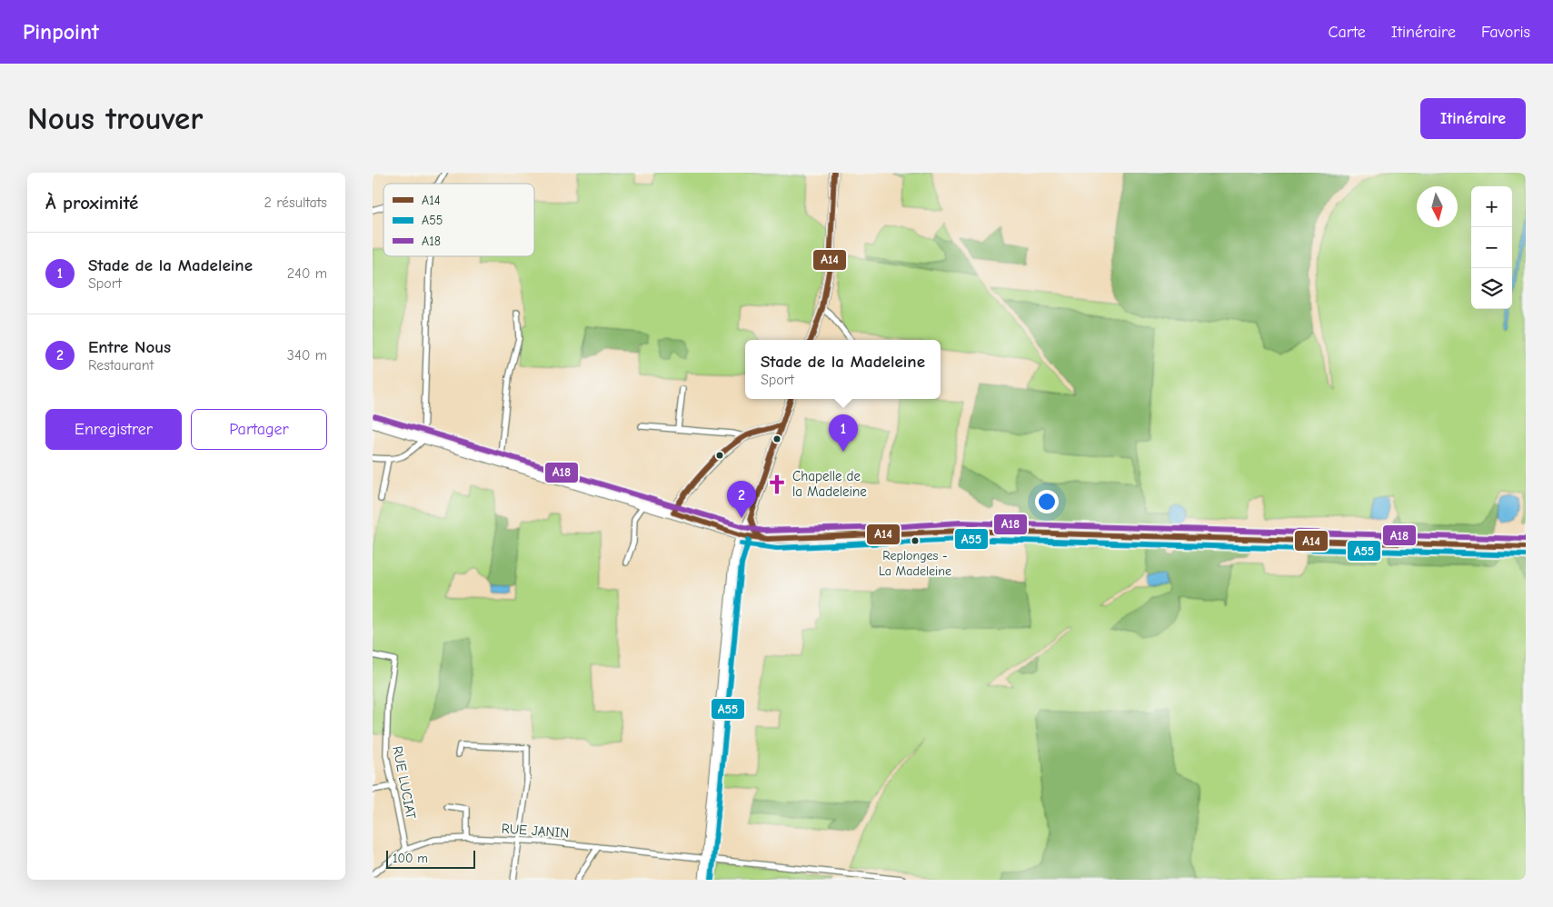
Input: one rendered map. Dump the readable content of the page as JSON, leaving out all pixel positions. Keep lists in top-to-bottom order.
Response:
{
  "streets": {
    "street": ["RUE LUCIAT", "RUE JANIN"]
  },
  "crossings": [
    ["RUE LUCIAT", "RUE JANIN"]
  ],
  "places": {
    "church": ["Chapelle de la Madeleine"],
    "other": ["Replonges - La Madeleine"]
  },
  "lines": ["transit line A14", "transit line A18", "transit line A55"],
  "legend": ["A14", "A55", "A18"],
  "scale_bar": "100 m",
  "north": "bottom",
  "page": {
    "header": "Pinpoint",
    "nav": ["Carte", "Itinéraire", "Favoris"],
    "buttons": [
      "Itinéraire",
      ["Enregistrer", "Partager"]
    ],
    "title": "Nous trouver",
    "heading": ["À proximité", "2 résultats"],
    "map_buttons": ["+", "−"],
    "list": [
      {
        "mark": "1",
        "name": "Stade de la Madeleine",
        "note": "Sport",
        "value": "240 m"
      },
      {
        "mark": "2",
        "name": "Entre Nous",
        "note": "Restaurant",
        "value": "340 m"
      }
    ],
    "popup": ["Stade de la Madeleine", "Sport"],
    "pins": ["1", "2"],
    "scale": "100 m"
  }
}
